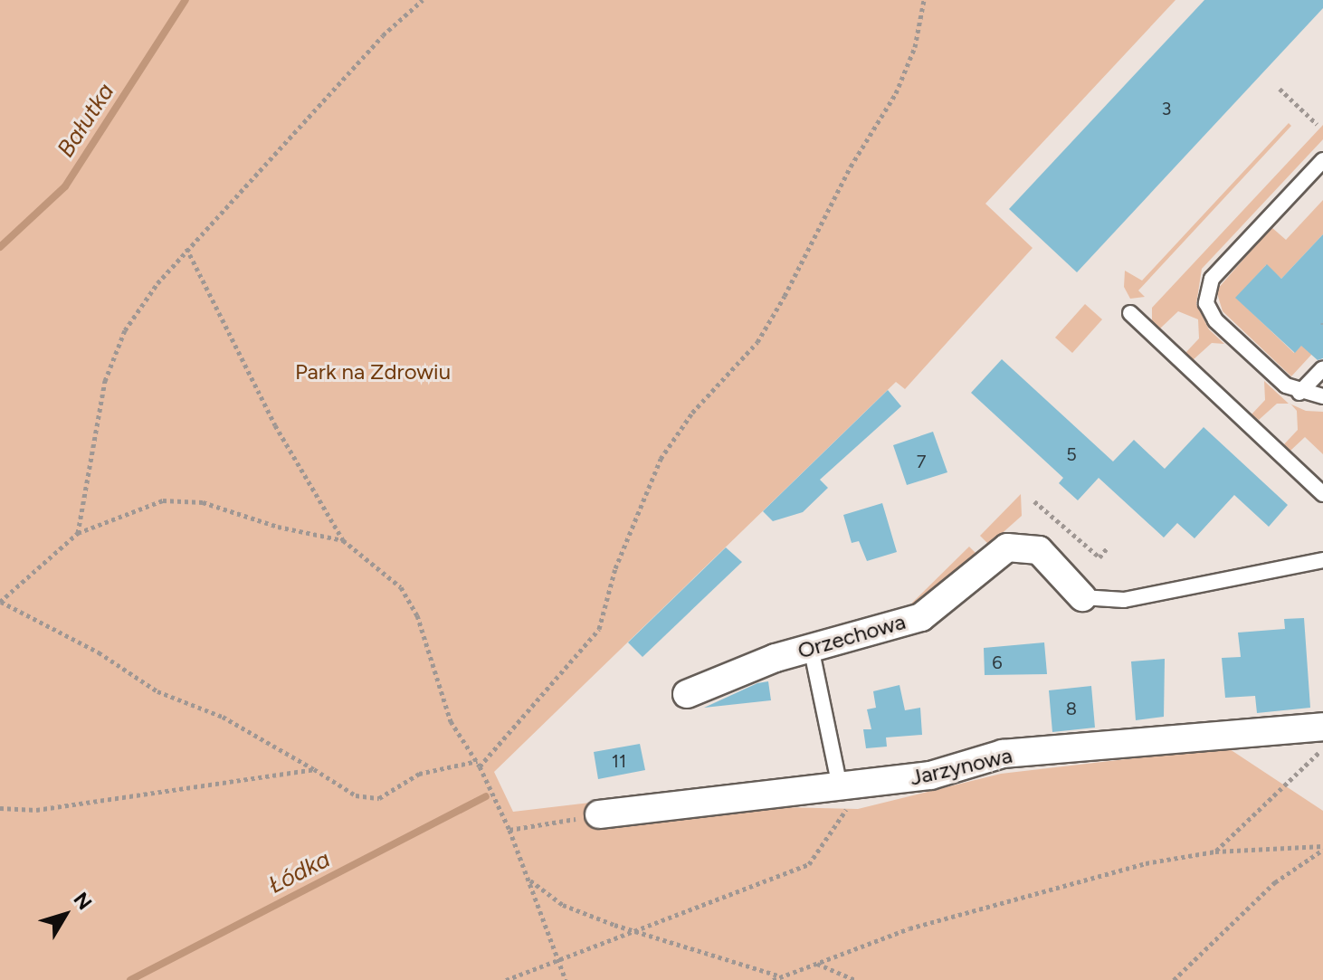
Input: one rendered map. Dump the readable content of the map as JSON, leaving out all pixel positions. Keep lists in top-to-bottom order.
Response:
{
  "streets": {
    "street": ["Orzechowa", "Jarzynowa"]
  },
  "water": ["Bałutka", "Łódka"],
  "parks": ["Park na Zdrowiu"],
  "house_numbers": [
    "3",
    "5",
    "7",
    "6",
    "8",
    "11"
  ],
  "north": "top right"
}
